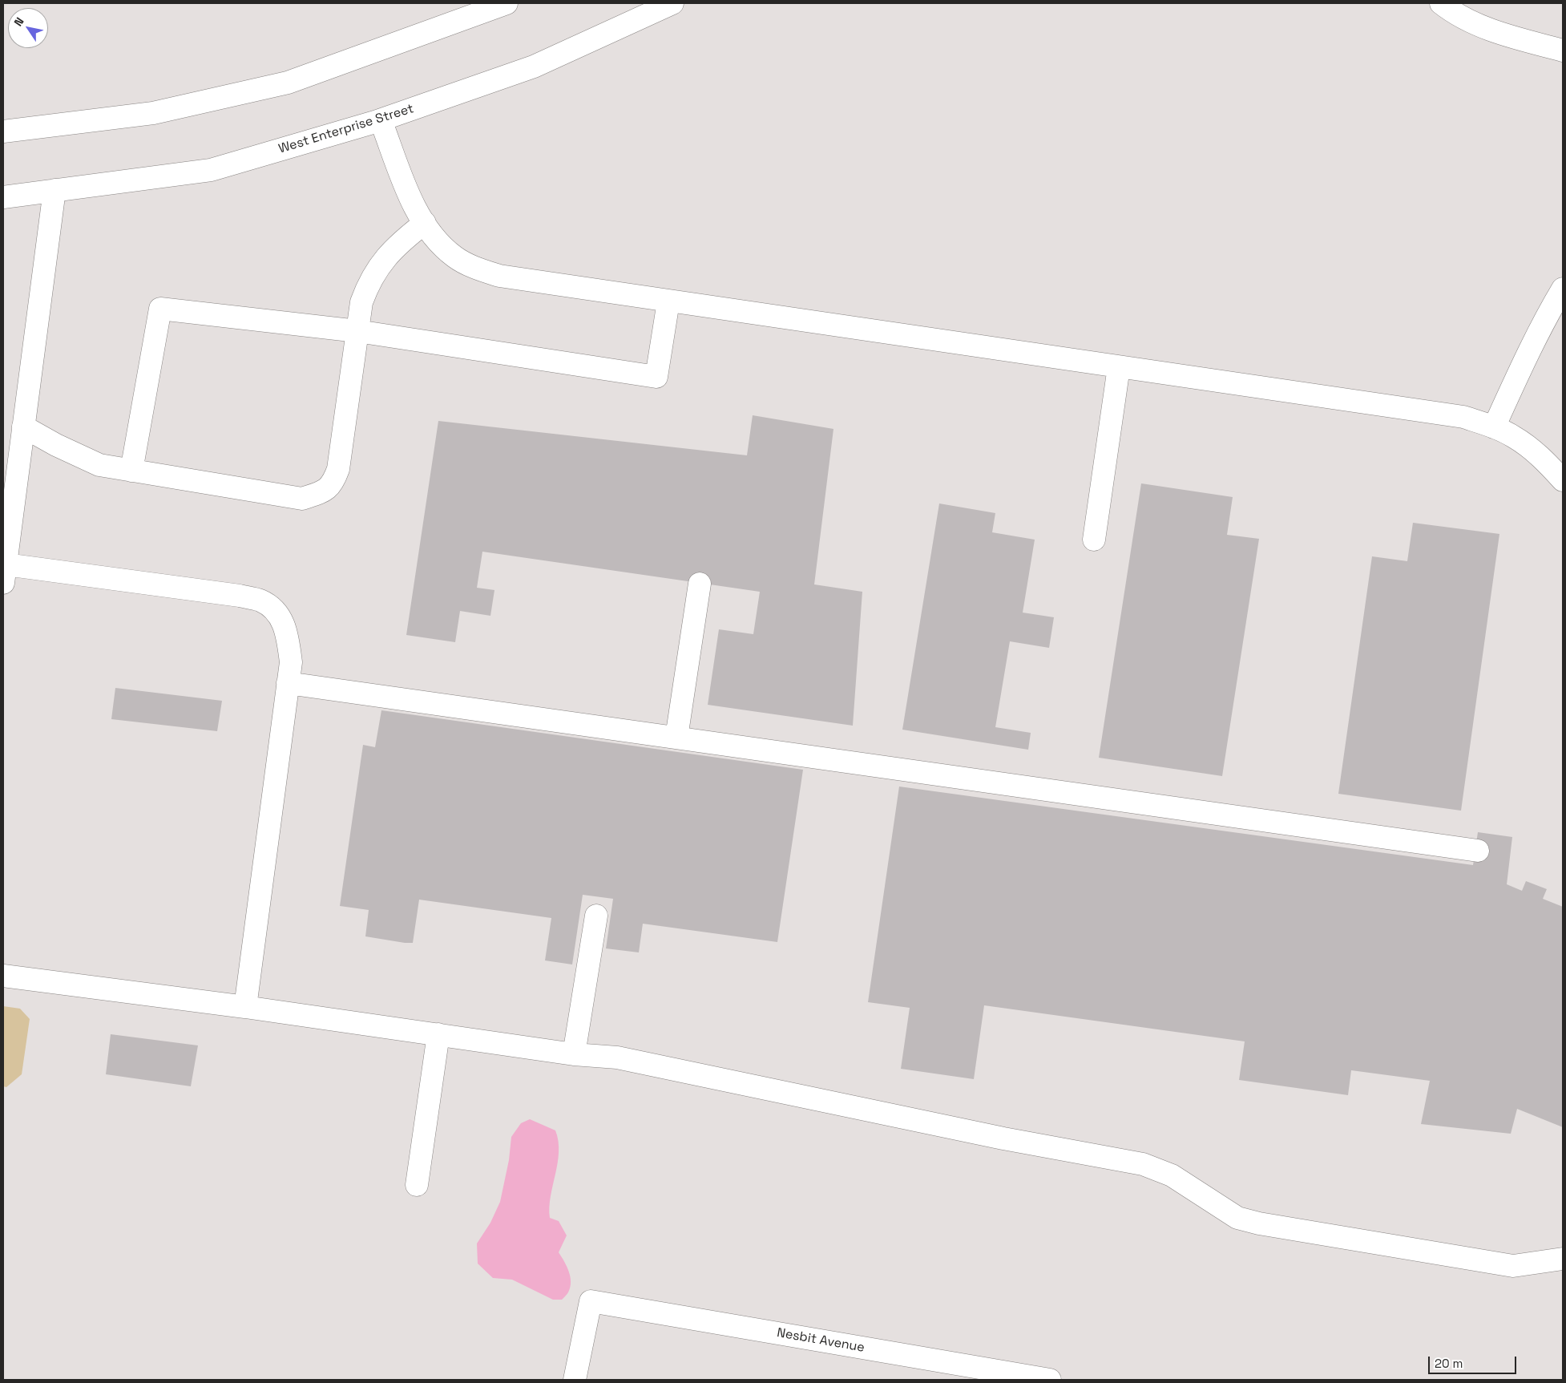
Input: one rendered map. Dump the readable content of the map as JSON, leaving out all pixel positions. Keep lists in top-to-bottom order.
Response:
{
  "streets": {
    "street": ["West Enterprise Street", "Nesbit Avenue"]
  },
  "scale_bar": "20 m",
  "north": "top left"
}
